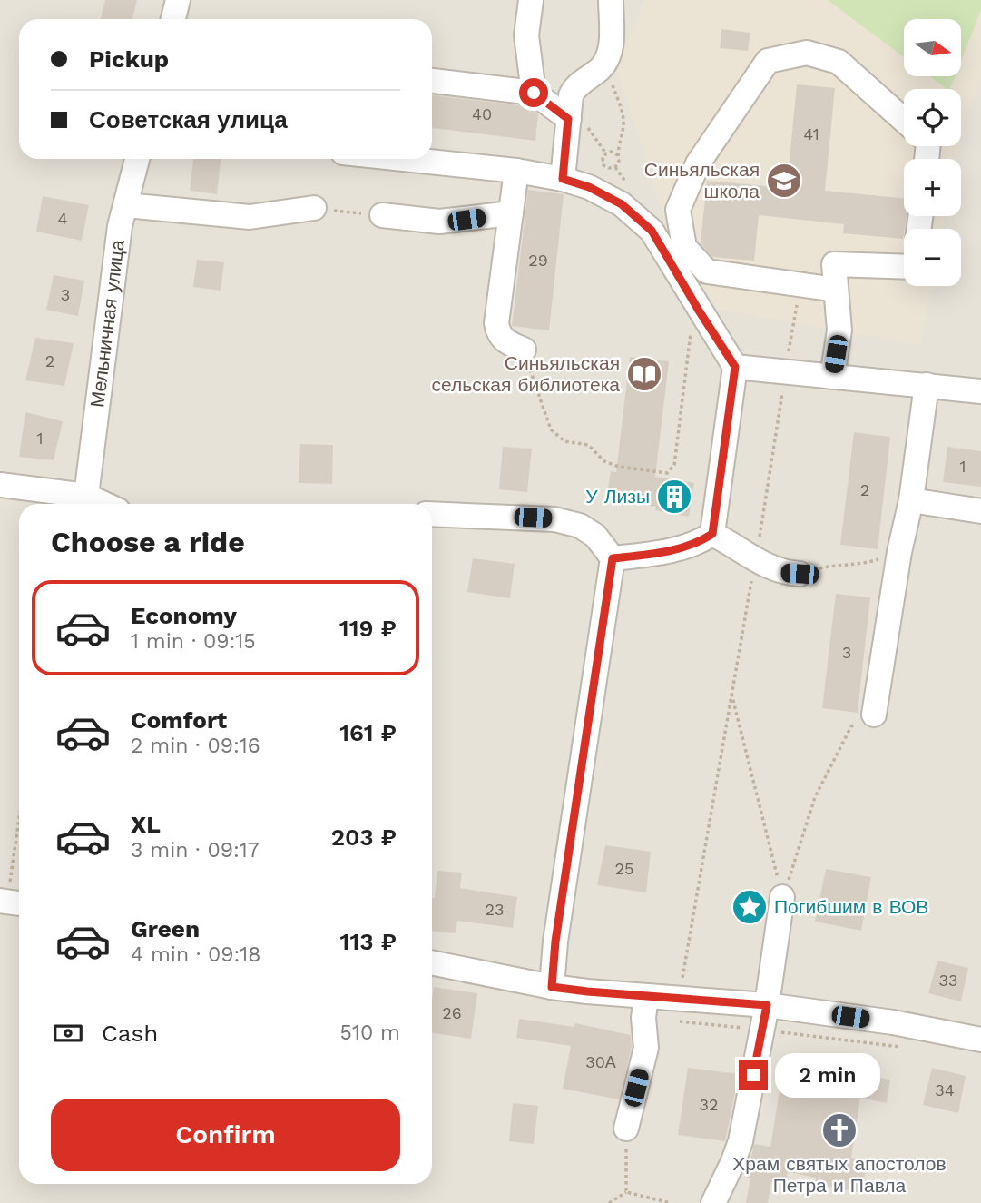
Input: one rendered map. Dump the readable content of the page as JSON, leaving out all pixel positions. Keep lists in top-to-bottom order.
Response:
{
  "streets": {
    "street": ["Мельничная улица"]
  },
  "places": {
    "school or university": ["Синьяльская школа"],
    "library": ["Синьяльская сельская библиотека"],
    "building": ["У Лизы"],
    "place": ["Погибшим в ВОВ"],
    "church": ["Храм святых апостолов Петра и Павла"]
  },
  "house_numbers": [
    "40",
    "41",
    "4",
    "29",
    "3",
    "2",
    "1",
    "1",
    "2",
    "3",
    "25",
    "23",
    "33",
    "26",
    "30А",
    "34",
    "32"
  ],
  "north": "right",
  "page": {
    "map_buttons": ["+", "−"],
    "banner": ["Pickup", "Советская улица"],
    "heading": "Choose a ride",
    "list": [
      {
        "name": "Economy",
        "note": "1 min · 09:15",
        "value": "119 ₽"
      },
      {
        "name": "Comfort",
        "note": "2 min · 09:16",
        "value": "161 ₽"
      },
      {
        "name": "XL",
        "note": "3 min · 09:17",
        "value": "203 ₽"
      },
      {
        "name": "Green",
        "note": "4 min · 09:18",
        "value": "113 ₽"
      }
    ],
    "pay": ["Cash", "510 m"],
    "bubble": "2 min",
    "buttons": "Confirm"
  }
}
